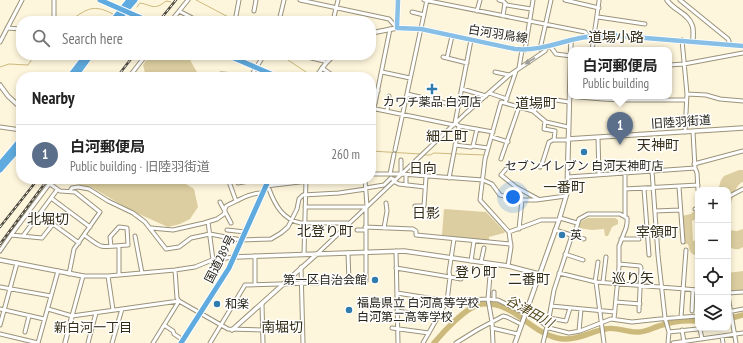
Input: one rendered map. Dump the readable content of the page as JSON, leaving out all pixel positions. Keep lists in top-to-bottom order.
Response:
{
  "streets": {
    "highway": ["国道289号"],
    "main road": ["白河羽鳥線"],
    "street": ["旧陸羽街道"]
  },
  "districts": [
    "道場小路",
    "道場町",
    "細工町",
    "天神町",
    "日向",
    "一番町",
    "日影",
    "北堀切",
    "北登り町",
    "宰領町",
    "登り町",
    "巡り矢",
    "二番町",
    "新白河一丁目",
    "南堀切"
  ],
  "water": ["谷津田川"],
  "places": {
    "health": ["カワチ薬品 白河店"],
    "other": [
      "セブンイレブン 白河天神町店",
      "英",
      "第一区自治会館",
      "和楽",
      "福島県立 白河高等学校 白河第二高等学校"
    ]
  },
  "page": {
    "search": "Search here",
    "popup": ["白河郵便局", "Public building"],
    "heading": "Nearby",
    "pins": "1",
    "list": [
      {
        "mark": "1",
        "name": "白河郵便局",
        "note": "Public building · 旧陸羽街道",
        "value": "260 m"
      }
    ],
    "map_buttons": ["+", "−"]
  }
}
